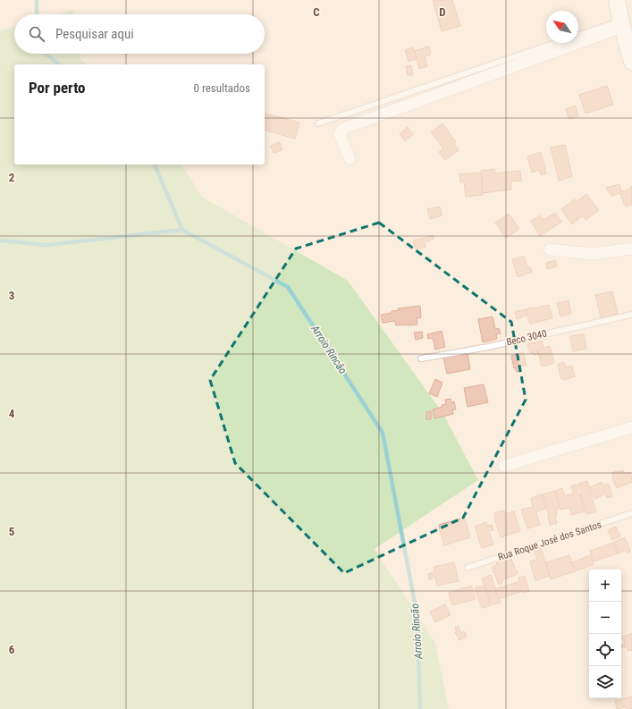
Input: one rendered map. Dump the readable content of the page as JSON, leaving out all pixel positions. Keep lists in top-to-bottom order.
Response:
{
  "streets": {
    "lane": ["Beco 3040", "Rua Roque José dos Santos"]
  },
  "water": ["Arroio Rincão"],
  "north": "top left",
  "page": {
    "search": "Pesquisar aqui",
    "heading": ["Por perto", "0 resultados"],
    "map_buttons": ["+", "−"]
  },
  "grid": {
    "columns": ["C", "D"],
    "rows": [
      "2",
      "3",
      "4",
      "5",
      "6"
    ]
  }
}
